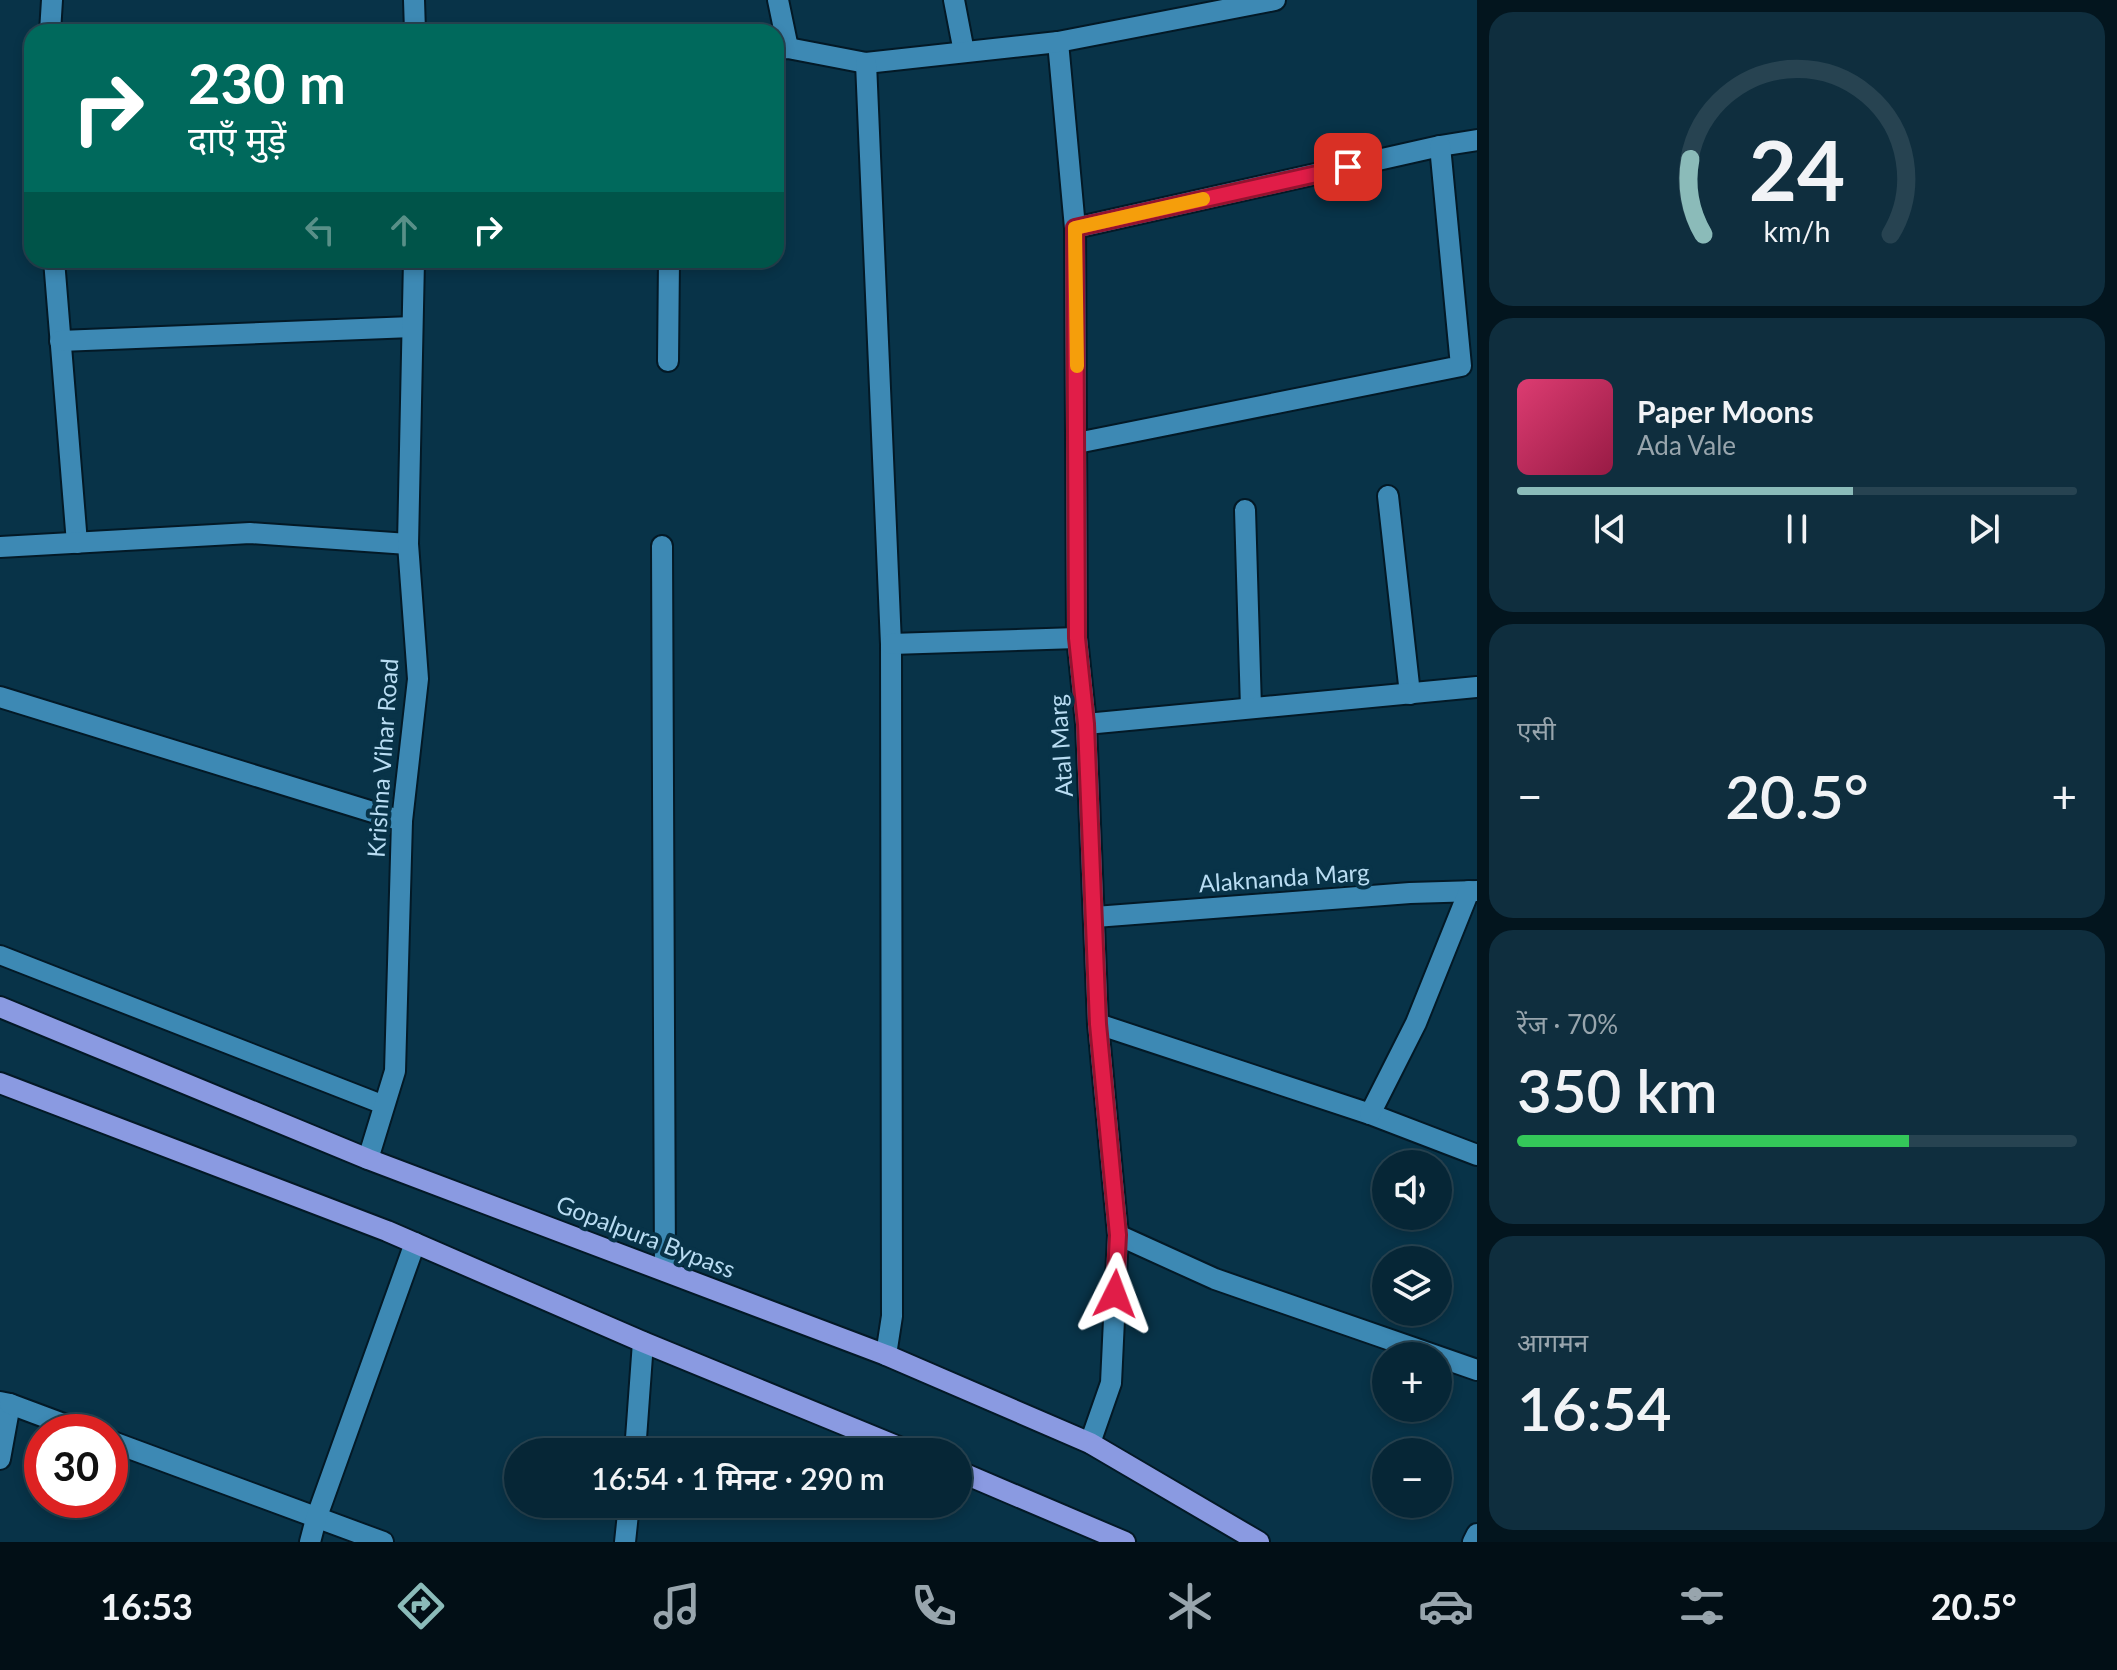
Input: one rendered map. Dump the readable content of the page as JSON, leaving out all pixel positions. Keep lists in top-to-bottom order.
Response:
{
  "streets": {
    "main road": ["Gopalpura Bypass"],
    "street": ["Atal Marg", "Krishna Vihar Road", "Alaknanda Marg"]
  },
  "crossings": [
    ["Atal Marg", "Alaknanda Marg"],
    ["Atal Marg", "Gopalpura Bypass"],
    ["Krishna Vihar Road", "Gopalpura Bypass"]
  ],
  "page": {
    "turn": ["230 m", "दाएँ मुड़ें"],
    "song": ["Paper Moons", "Ada Vale"],
    "tile": [
      "एसी",
      ["रेंज · 70%", "350 km"],
      ["आगमन", "16:54"]
    ],
    "heat": ["−", "20.5°", "+"],
    "map_buttons": ["+", "−"],
    "limit": "30",
    "trip": "16:54 · 1 मिनट · 290 m",
    "tabs": ["16:53", "20.5°"],
    "gauge": ["24", "km/h"]
  }
}
